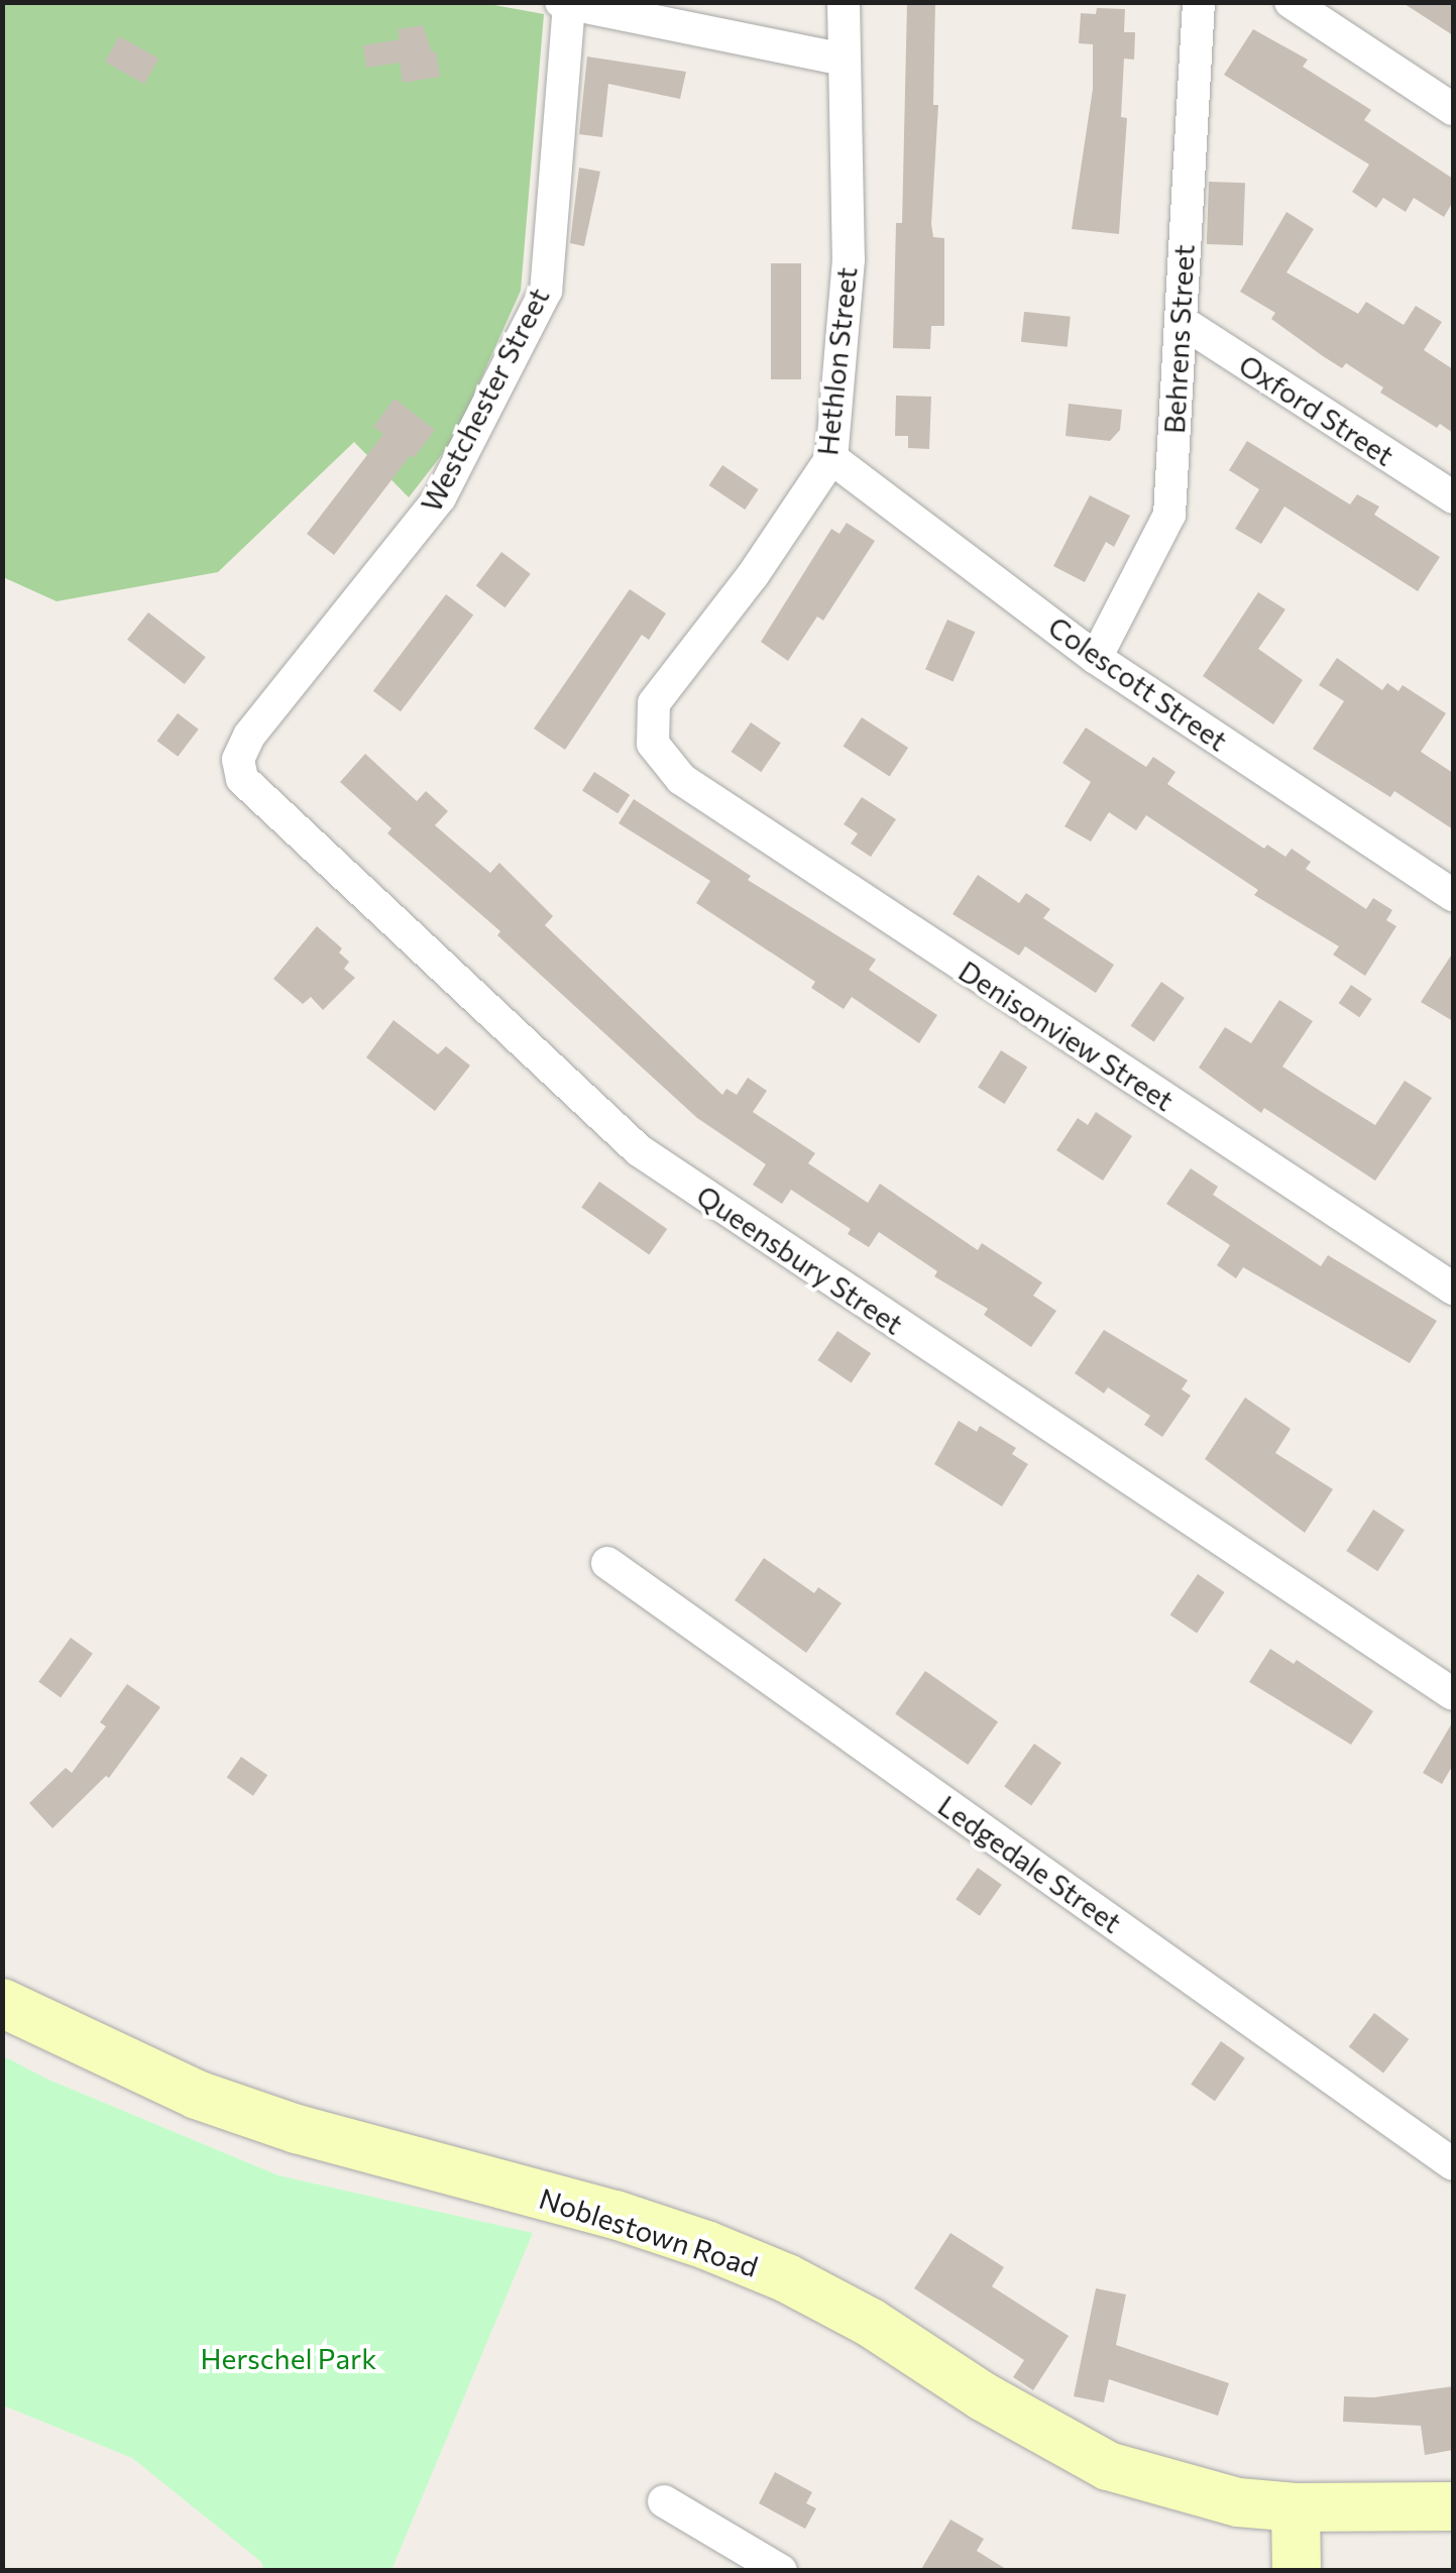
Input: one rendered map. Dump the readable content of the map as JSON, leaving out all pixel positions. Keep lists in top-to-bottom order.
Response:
{
  "streets": {
    "main road": ["Noblestown Road"],
    "street": [
      "Behrens Street",
      "Hethlon Street",
      "Westchester Street",
      "Oxford Street",
      "Colescott Street",
      "Denisonview Street",
      "Queensbury Street",
      "Ledgedale Street"
    ]
  },
  "crossings": [
    ["Behrens Street", "Oxford Street"],
    ["Behrens Street", "Colescott Street"],
    ["Hethlon Street", "Colescott Street"],
    ["Hethlon Street", "Denisonview Street"],
    ["Westchester Street", "Queensbury Street"]
  ],
  "parks": ["Herschel Park"]
}
